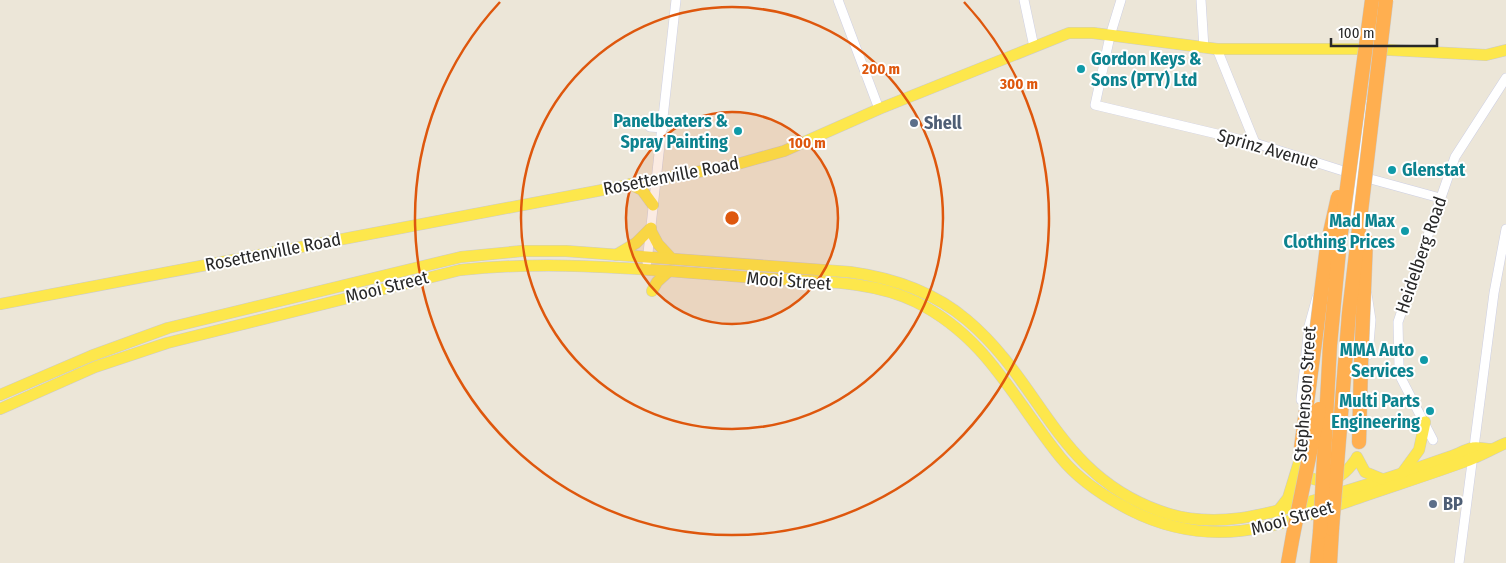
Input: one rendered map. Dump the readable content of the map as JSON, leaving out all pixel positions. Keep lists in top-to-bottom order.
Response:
{
  "streets": {
    "main road": ["Rosettenville Road", "Mooi Street", "Stephenson Street"],
    "street": ["Sprinz Avenue", "Heidelberg Road"]
  },
  "crossings": [
    ["Sprinz Avenue", "Rosettenville Road"],
    ["Sprinz Avenue", "Heidelberg Road"],
    ["Mooi Street", "Stephenson Street"]
  ],
  "places": [
    "Gordon Keys & Sons (PTY) Ltd",
    "Shell",
    "Panelbeaters & Spray Painting",
    "Glenstat",
    "Mad Max Clothing Prices",
    "MMA Auto Services",
    "Multi Parts Engineering",
    "BP"
  ],
  "scale_bar": "100 m",
  "rings": ["200 m", "300 m", "100 m"]
}
